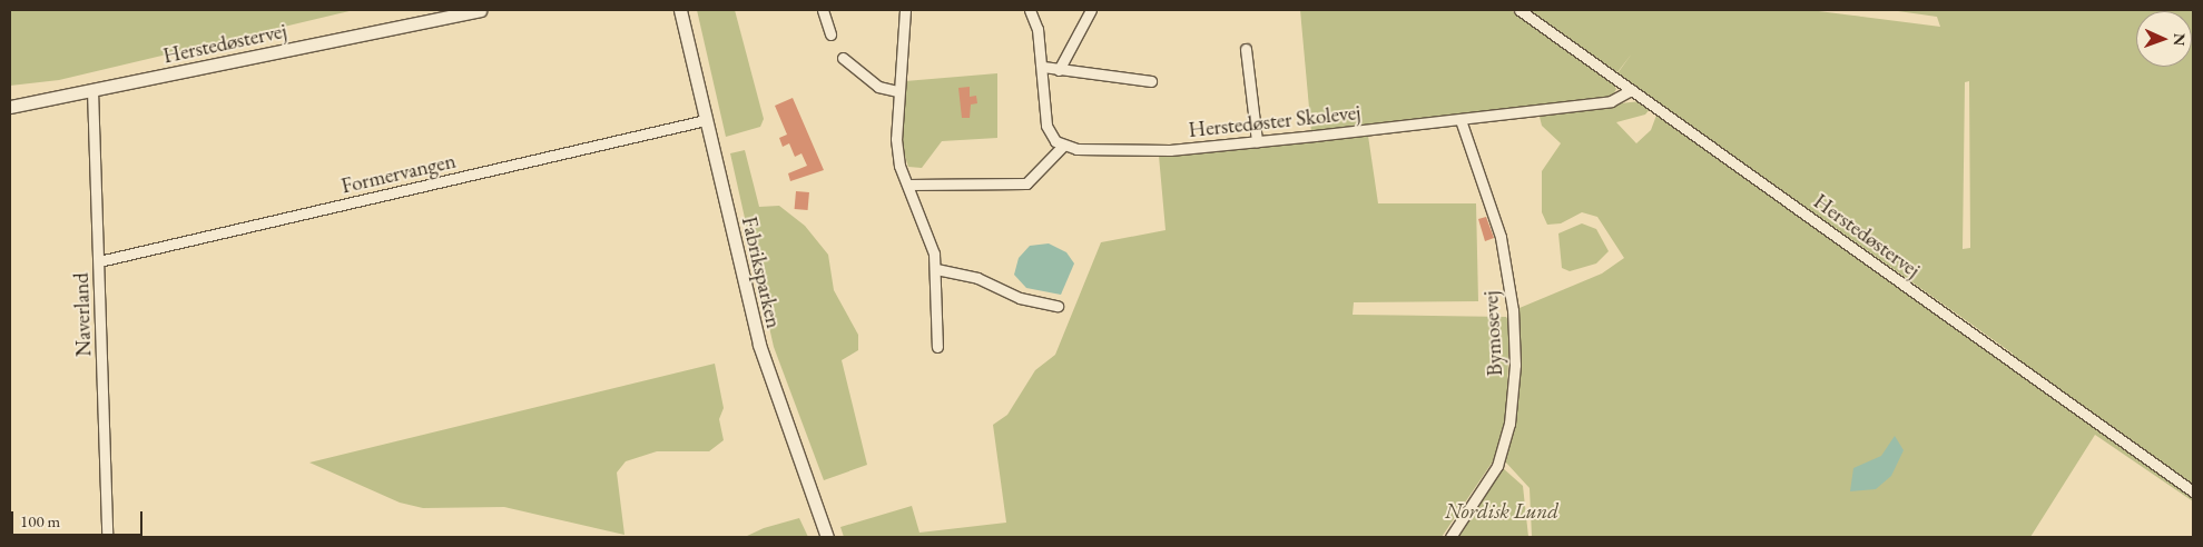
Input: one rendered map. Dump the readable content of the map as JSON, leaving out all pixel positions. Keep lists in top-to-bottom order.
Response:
{
  "streets": {
    "street": [
      "Herstedøstervej",
      "Herstedøster Skolevej",
      "Formervangen",
      "Fabriksparken",
      "Naverland",
      "Bymosevej"
    ]
  },
  "crossings": [
    ["Herstedøstervej", "Herstedøster Skolevej"],
    ["Herstedøstervej", "Naverland"],
    ["Herstedøster Skolevej", "Bymosevej"],
    ["Formervangen", "Fabriksparken"],
    ["Formervangen", "Naverland"]
  ],
  "parks": ["Nordisk Lund"],
  "scale_bar": "100 m",
  "north": "right"
}
